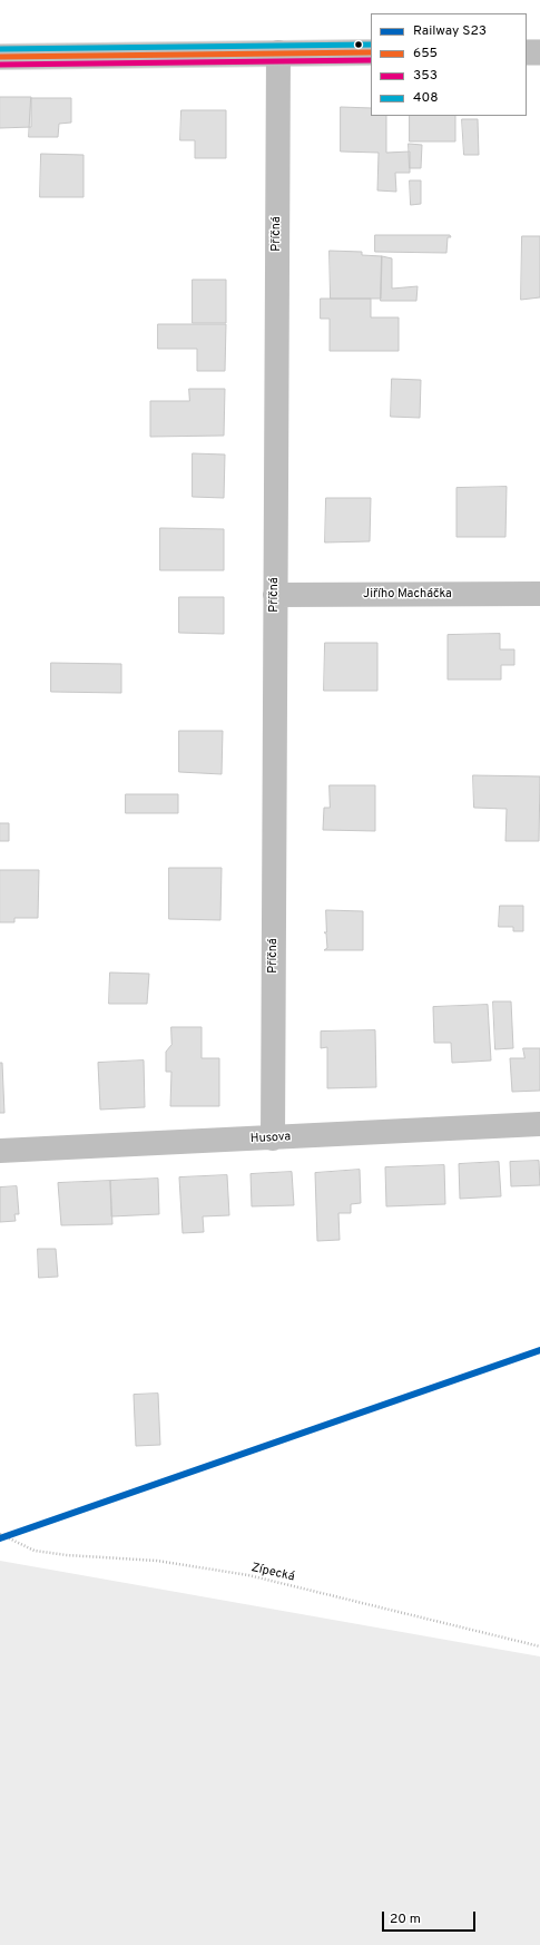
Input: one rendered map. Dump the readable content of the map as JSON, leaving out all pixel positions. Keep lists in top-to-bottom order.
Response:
{
  "streets": {
    "street": ["Příčná", "Jiřího Macháčka", "Husova"],
    "path": ["Zípecká"]
  },
  "crossings": [
    ["Příčná", "Jiřího Macháčka"],
    ["Příčná", "Husova"]
  ],
  "lines": [
    "transit line 408",
    "transit line 655",
    "transit line 353",
    "rail line S23"
  ],
  "legend": [
    "Railway S23",
    "655",
    "353",
    "408"
  ],
  "scale_bar": "20 m"
}
